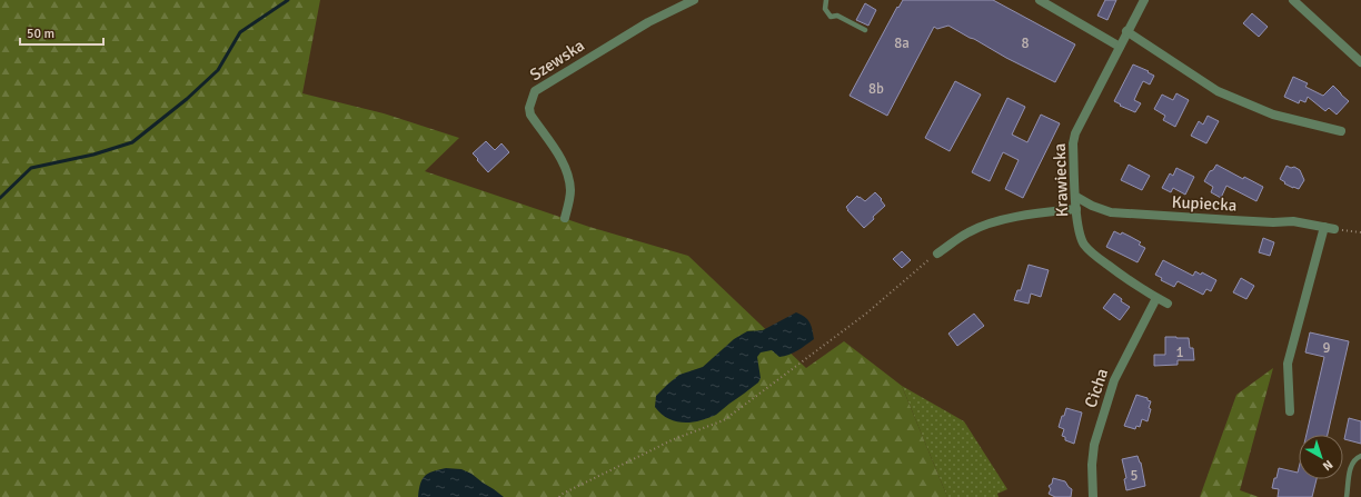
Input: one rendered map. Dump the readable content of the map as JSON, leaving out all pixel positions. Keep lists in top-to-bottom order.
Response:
{
  "streets": {
    "street": [
      "Szewska",
      "Krawiecka",
      "Kupiecka",
      "Cicha"
    ]
  },
  "crossings": [
    ["Krawiecka", "Kupiecka"],
    ["Krawiecka", "Cicha"]
  ],
  "house_numbers": [
    "8a",
    "8",
    "8b",
    "9",
    "1",
    "5"
  ],
  "scale_bar": "50 m",
  "north": "bottom right"
}
